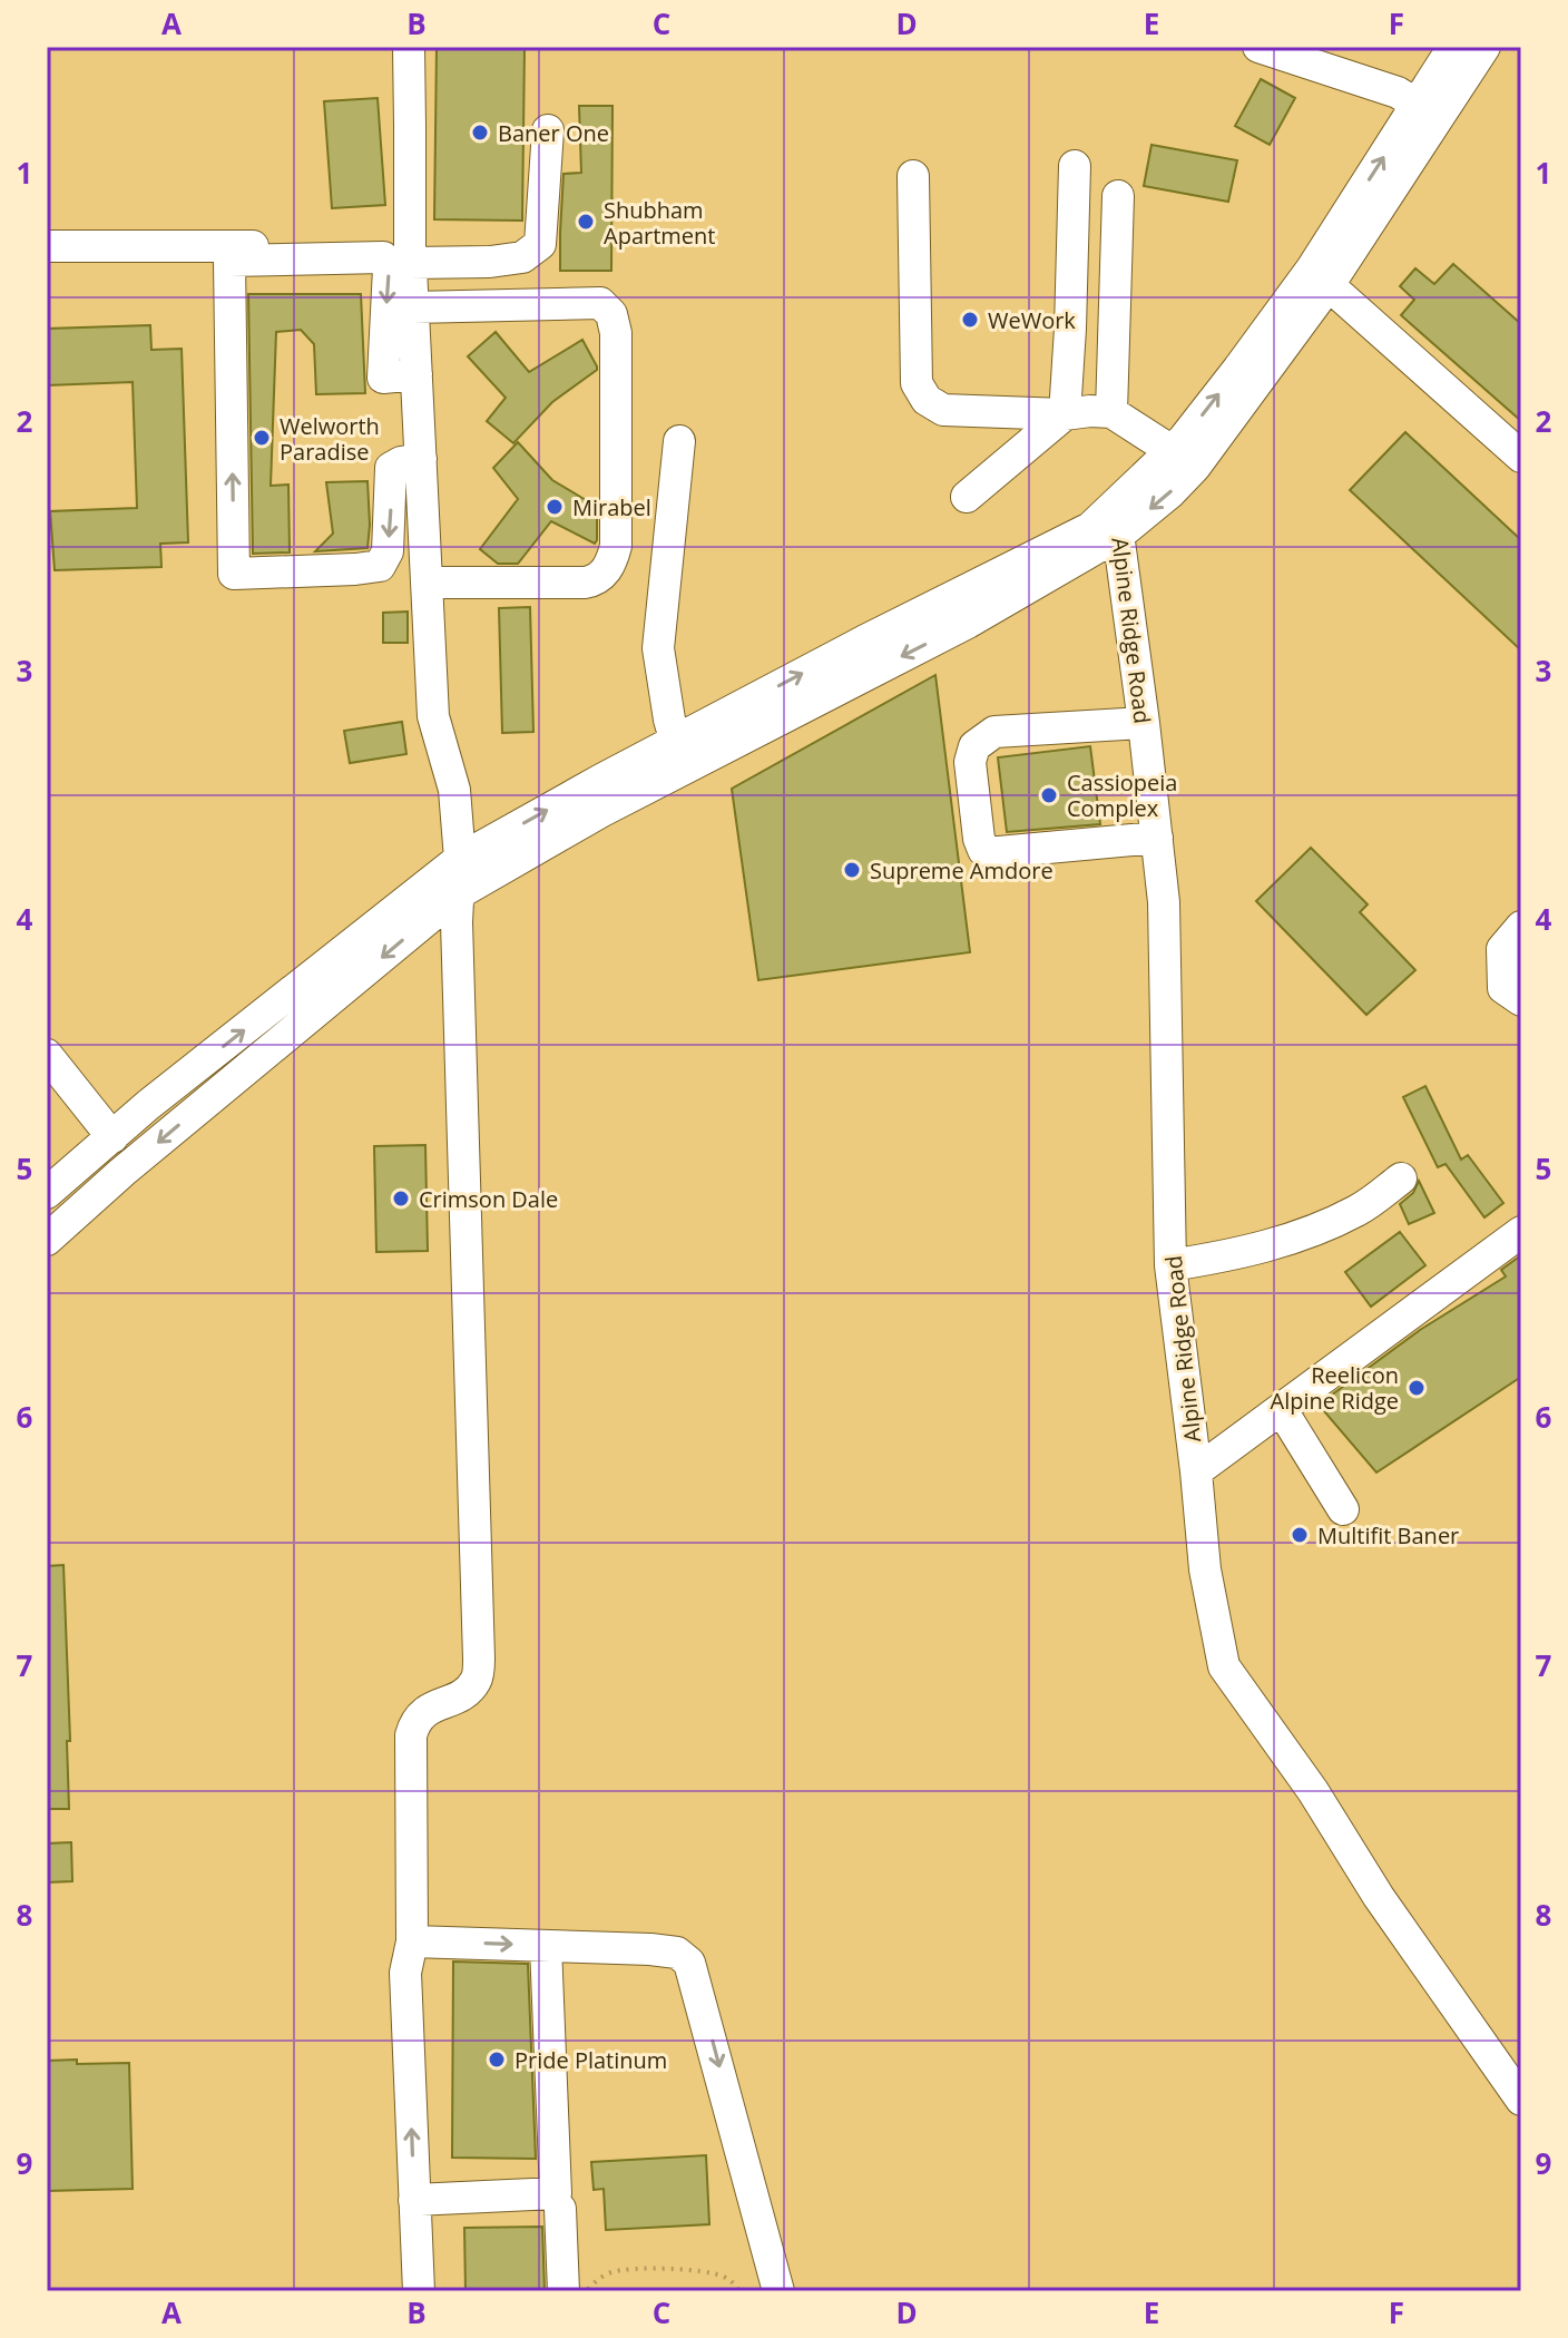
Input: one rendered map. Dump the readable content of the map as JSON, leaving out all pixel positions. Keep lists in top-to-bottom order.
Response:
{
  "streets": {
    "street": ["Alpine Ridge Road"]
  },
  "places": [
    "Baner One",
    "Shubham Apartment",
    "WeWork",
    "Welworth Paradise",
    "Mirabel",
    "Cassiopeia Complex",
    "Supreme Amdore",
    "Crimson Dale",
    "Reelicon Alpine Ridge",
    "Multifit Baner",
    "Pride Platinum"
  ],
  "grid": {
    "columns": [
      "A",
      "B",
      "C",
      "D",
      "E",
      "F"
    ],
    "rows": [
      "1",
      "2",
      "3",
      "4",
      "5",
      "6",
      "7",
      "8",
      "9"
    ]
  }
}
